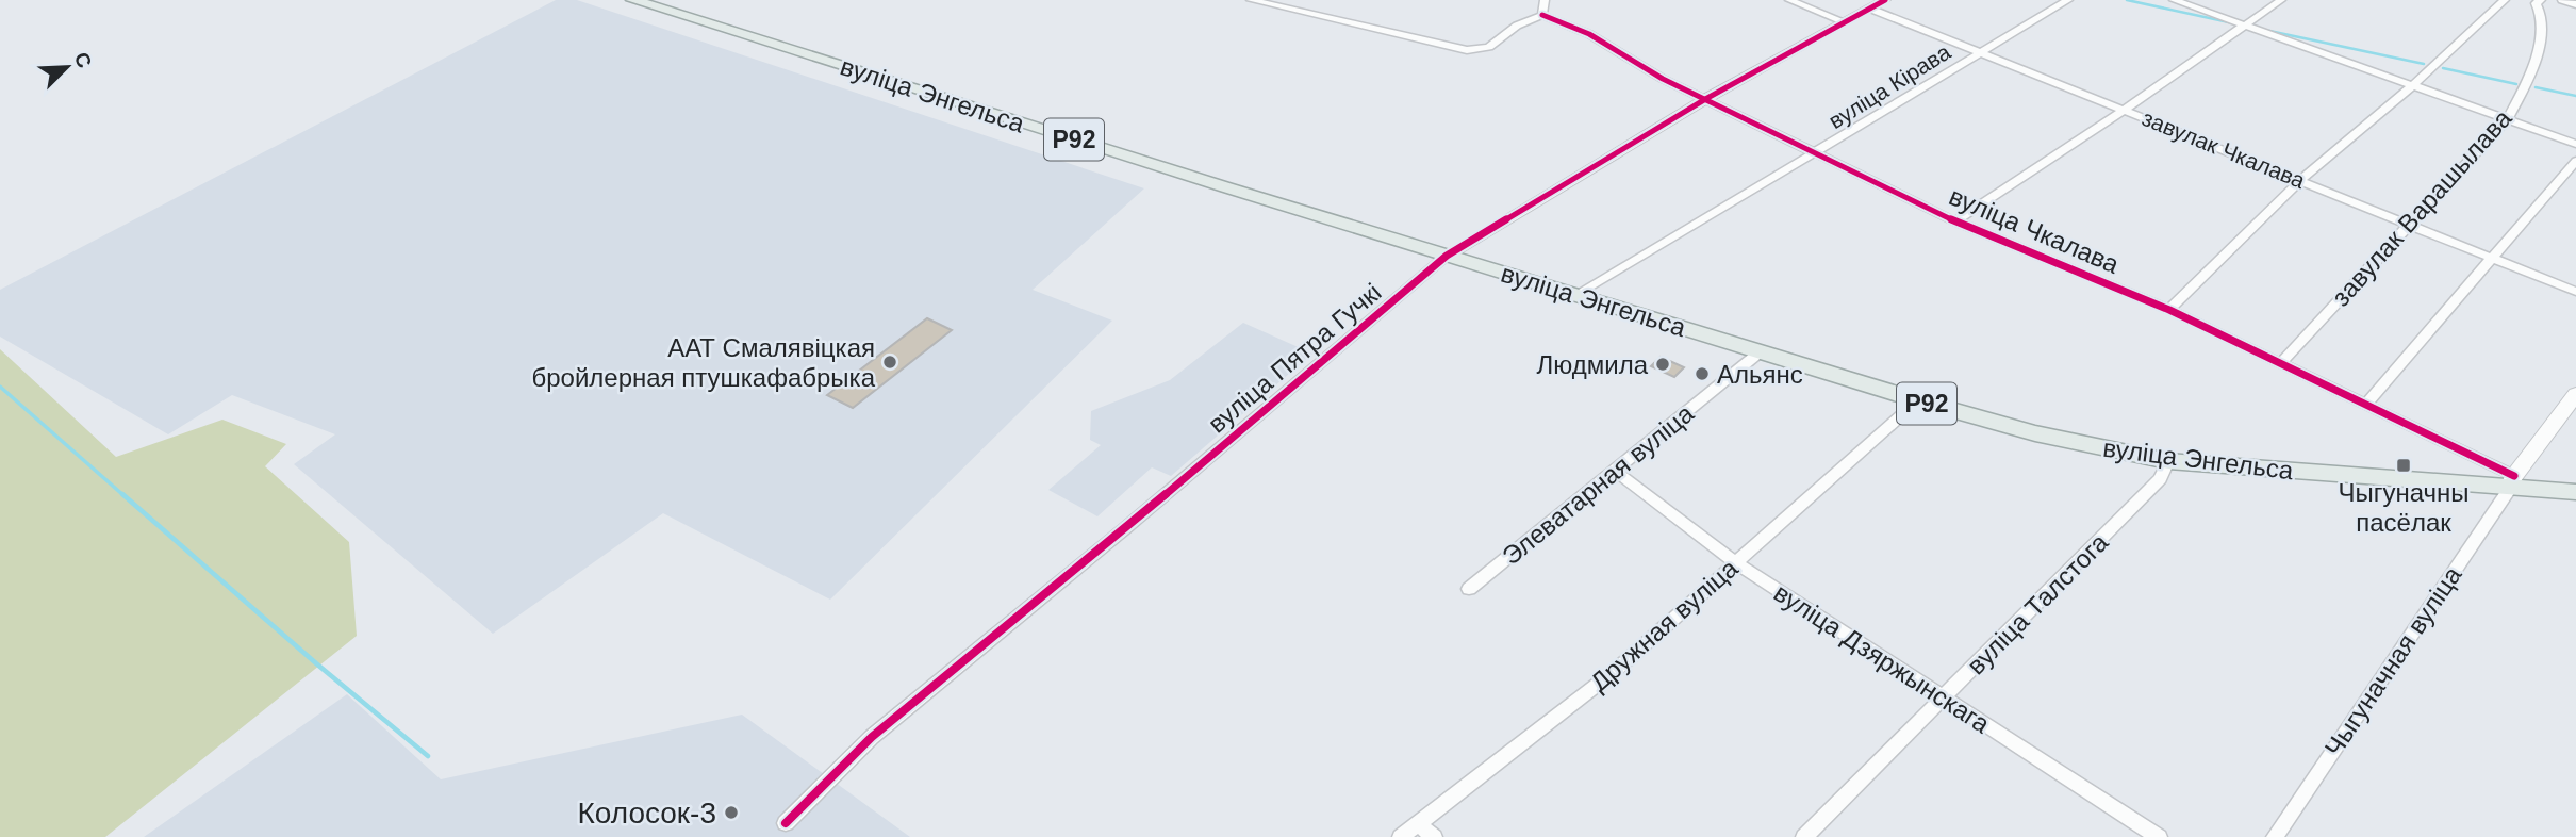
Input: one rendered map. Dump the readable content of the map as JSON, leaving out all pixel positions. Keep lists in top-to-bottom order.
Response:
{
  "streets": {
    "main road": ["вуліца Энгельса", "Р92"],
    "street": [
      "вуліца Кірава",
      "завулак Чкалава",
      "завулак Варашылава",
      "вуліца Чкалава",
      "вуліца Пятра Гучкі",
      "Элеватарная вуліца",
      "вуліца Талстога",
      "Дружная вуліца",
      "вуліца Дзяржынскага",
      "Чыгуначная вуліца"
    ]
  },
  "crossings": [
    ["вуліца Кірава", "вуліца Энгельса"],
    ["вуліца Кірава", "завулак Чкалава"],
    ["вуліца Кірава", "вуліца Чкалава"],
    ["вуліца Энгельса", "вуліца Чкалава"],
    ["вуліца Энгельса", "вуліца Пятра Гучкі"],
    ["вуліца Энгельса", "Элеватарная вуліца"],
    ["вуліца Энгельса", "вуліца Талстога"],
    ["вуліца Энгельса", "Дружная вуліца"],
    ["вуліца Энгельса", "Чыгуначная вуліца"],
    ["завулак Чкалава", "завулак Варашылава"],
    ["завулак Чкалава", "вуліца Пятра Гучкі"],
    ["завулак Варашылава", "вуліца Чкалава"],
    ["вуліца Чкалава", "вуліца Пятра Гучкі"],
    ["вуліца Чкалава", "Чыгуначная вуліца"],
    ["Элеватарная вуліца", "вуліца Дзяржынскага"],
    ["вуліца Талстога", "вуліца Дзяржынскага"],
    ["Дружная вуліца", "вуліца Дзяржынскага"]
  ],
  "places": {
    "other": [
      "ААТ Смалявіцкая бройлерная птушкафабрыка",
      "Людмила",
      "Альянс",
      "Колосок-3"
    ],
    "transit": ["Чыгуначны пасёлак"]
  },
  "north": "top right"
}
